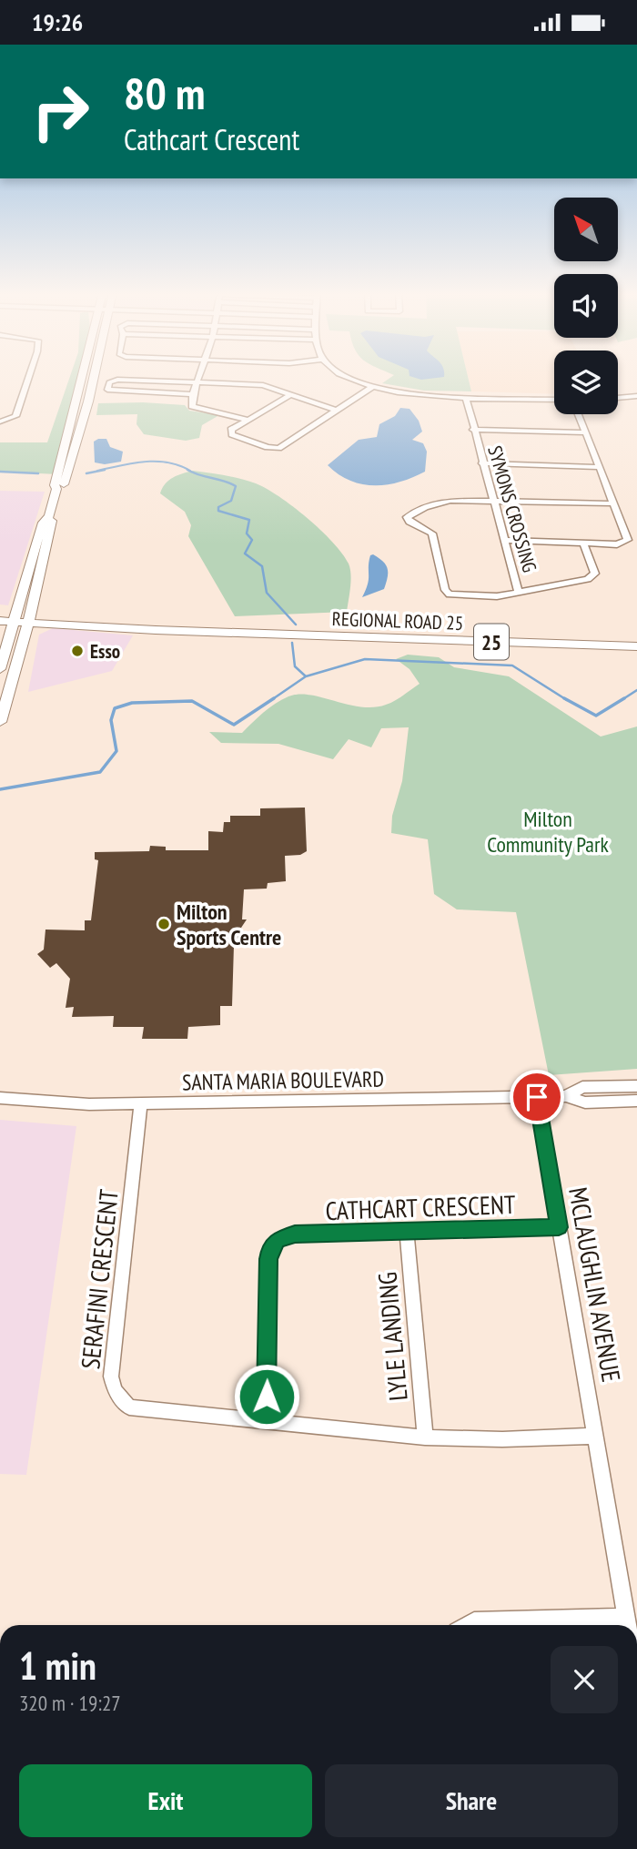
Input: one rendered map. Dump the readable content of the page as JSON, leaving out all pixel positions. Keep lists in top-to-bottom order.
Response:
{
  "streets": {
    "main road": ["REGIONAL ROAD 25", "25"],
    "street": [
      "SYMONS CROSSING",
      "SANTA MARIA BOULEVARD",
      "CATHCART CRESCENT",
      "SERAFINI CRESCENT",
      "MCLAUGHLIN AVENUE",
      "LYLE LANDING"
    ]
  },
  "crossings": [
    ["REGIONAL ROAD 25", "25"],
    ["SANTA MARIA BOULEVARD", "SERAFINI CRESCENT"],
    ["SANTA MARIA BOULEVARD", "MCLAUGHLIN AVENUE"],
    ["CATHCART CRESCENT", "SERAFINI CRESCENT"],
    ["CATHCART CRESCENT", "MCLAUGHLIN AVENUE"],
    ["CATHCART CRESCENT", "LYLE LANDING"],
    ["SERAFINI CRESCENT", "MCLAUGHLIN AVENUE"],
    ["SERAFINI CRESCENT", "LYLE LANDING"]
  ],
  "parks": ["Milton Community Park"],
  "places": ["Esso", "Milton Sports Centre"],
  "north": "top left",
  "page": {
    "status": "19:26",
    "turn": ["80 m", "Cathcart Crescent"],
    "heading": ["1 min", "320 m · 19:27"],
    "buttons": ["Exit", "Share"]
  }
}
